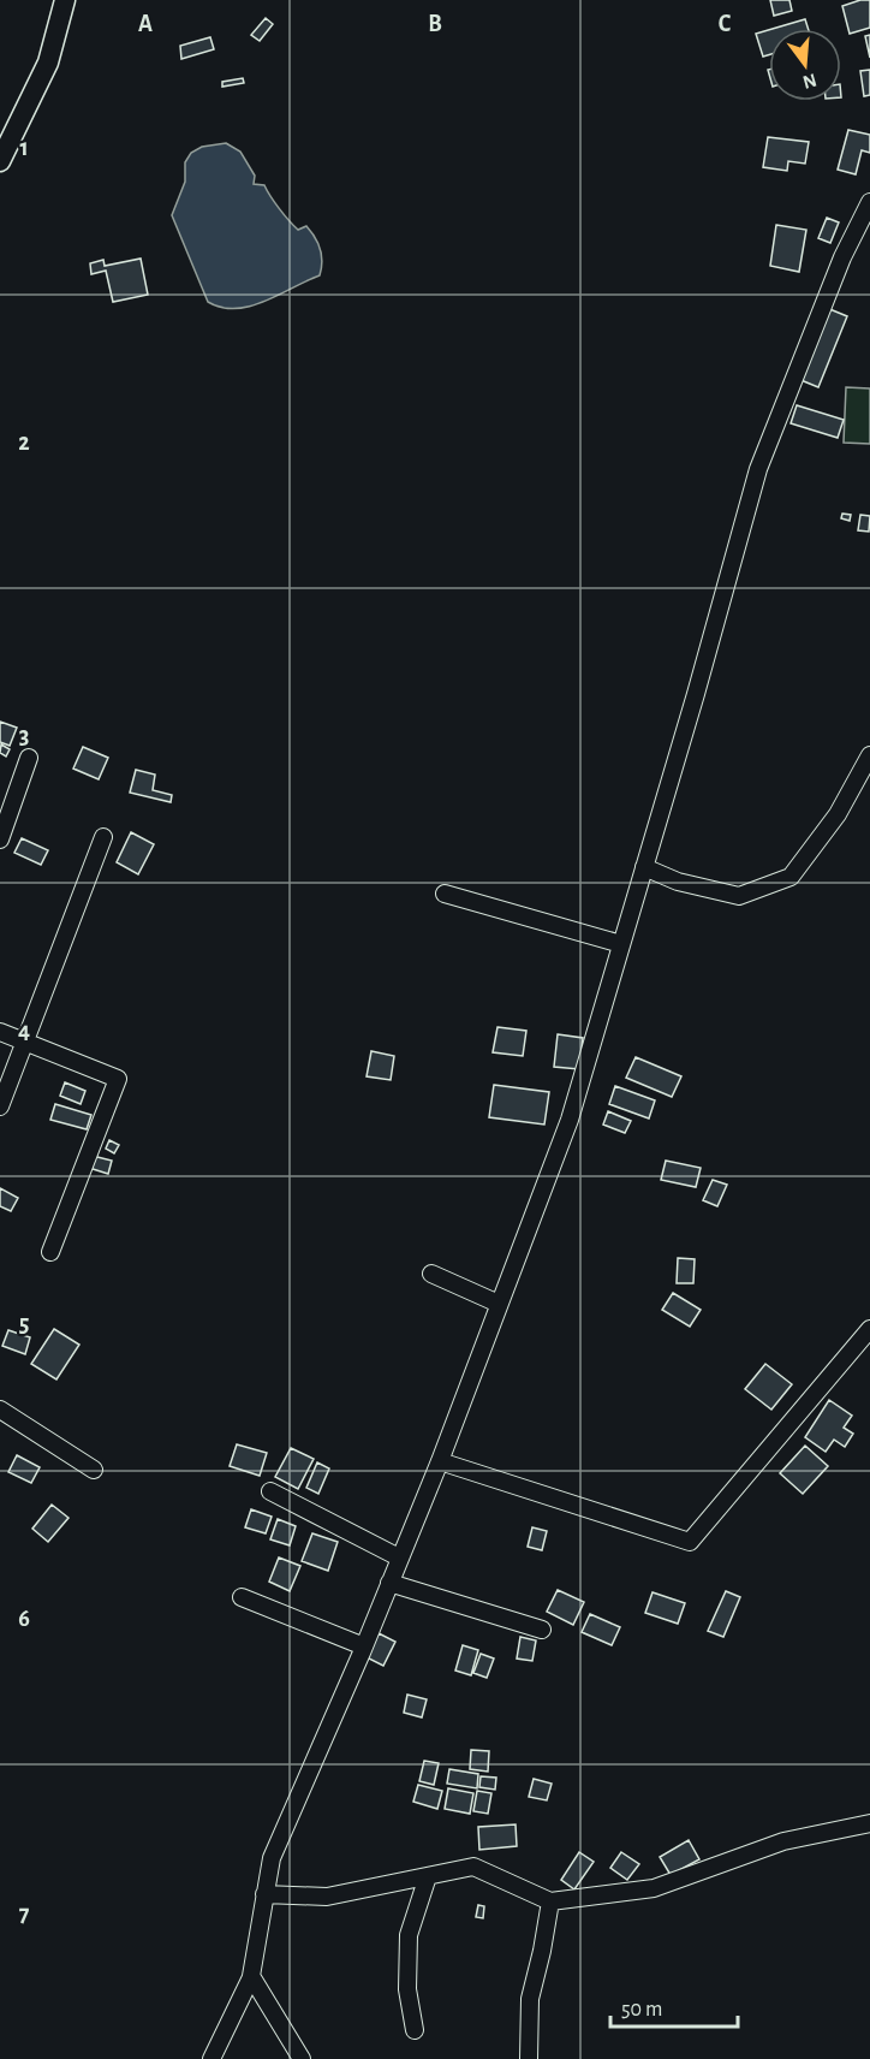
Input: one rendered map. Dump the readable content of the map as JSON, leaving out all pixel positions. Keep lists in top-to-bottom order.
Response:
{
  "scale_bar": "50 m",
  "north": "bottom",
  "grid": {
    "columns": ["A", "B", "C"],
    "rows": [
      "1",
      "2",
      "3",
      "4",
      "5",
      "6",
      "7"
    ]
  }
}
